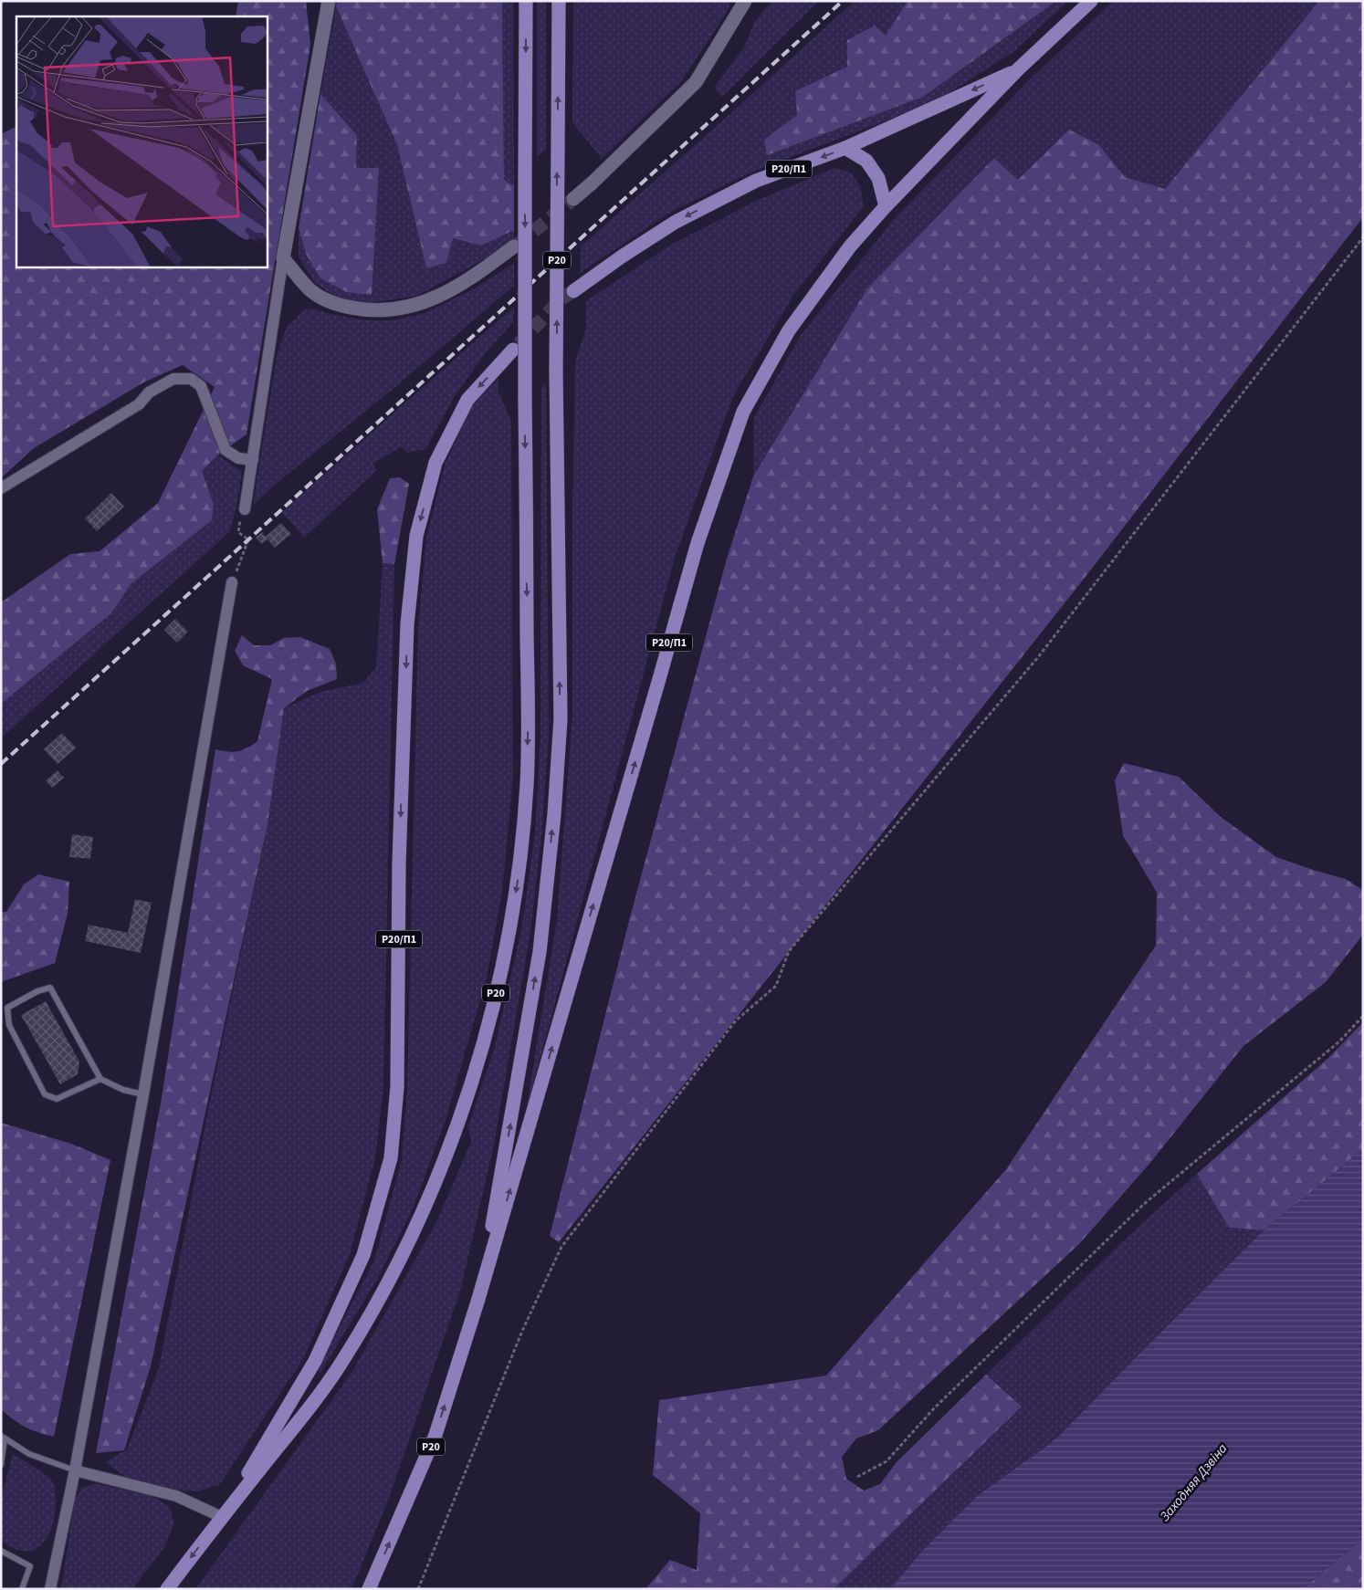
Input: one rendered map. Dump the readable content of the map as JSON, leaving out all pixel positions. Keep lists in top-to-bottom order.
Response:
{
  "streets": {
    "main road": ["Р20/П1", "Р20"]
  },
  "crossings": [
    ["Р20/П1", "Р20"]
  ],
  "water": ["Заходняя Дзвіна"]
}
